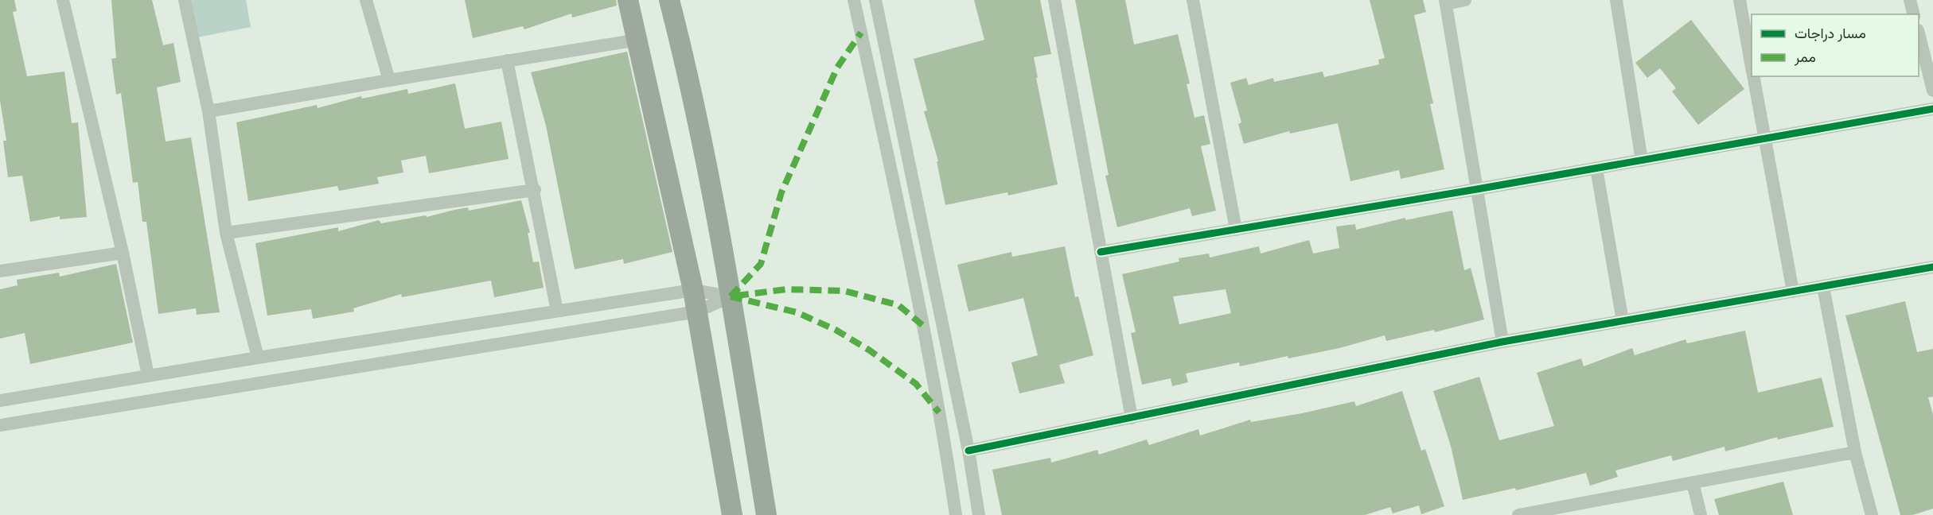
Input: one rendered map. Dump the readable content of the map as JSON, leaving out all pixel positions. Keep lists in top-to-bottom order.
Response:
{
  "legend": ["مسار دراجات", "ممر"]
}
